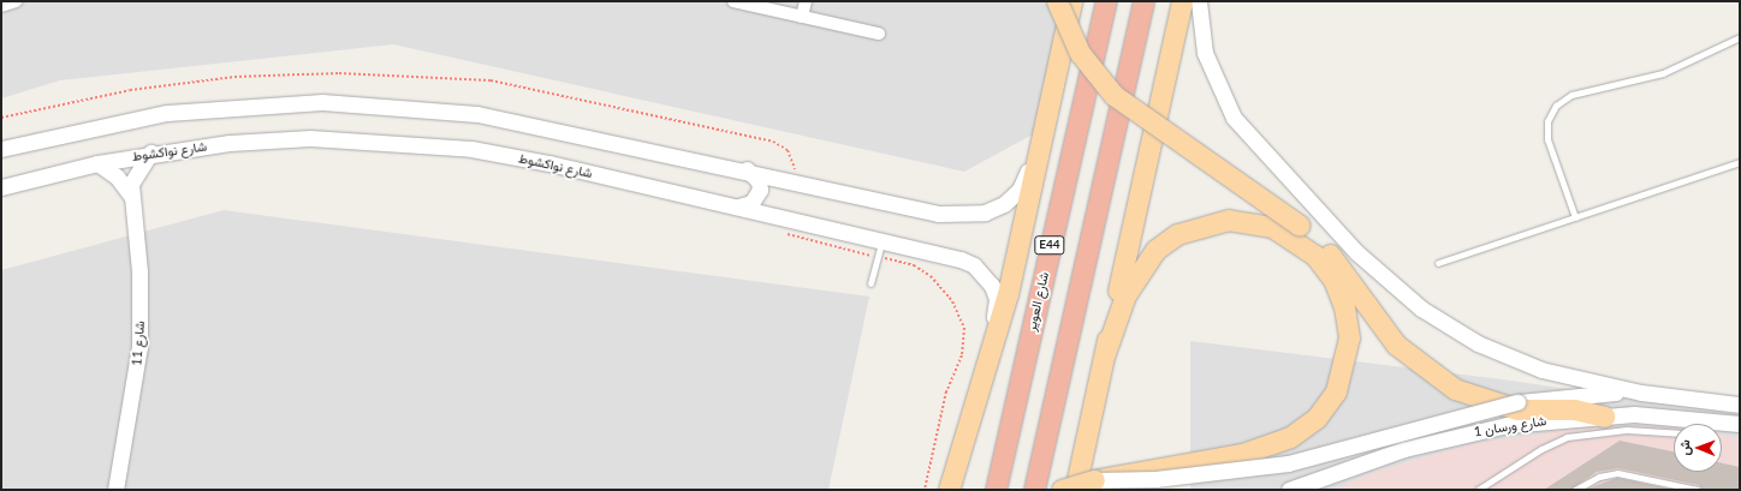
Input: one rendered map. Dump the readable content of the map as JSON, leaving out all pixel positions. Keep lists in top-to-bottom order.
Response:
{
  "streets": {
    "highway": ["E44", "شارع العوير"],
    "street": ["شارع نواكشوط", "شارع 11", "شارع ورسان 1"]
  },
  "crossings": [
    ["شارع نواكشوط", "شارع 11"]
  ],
  "north": "left"
}
